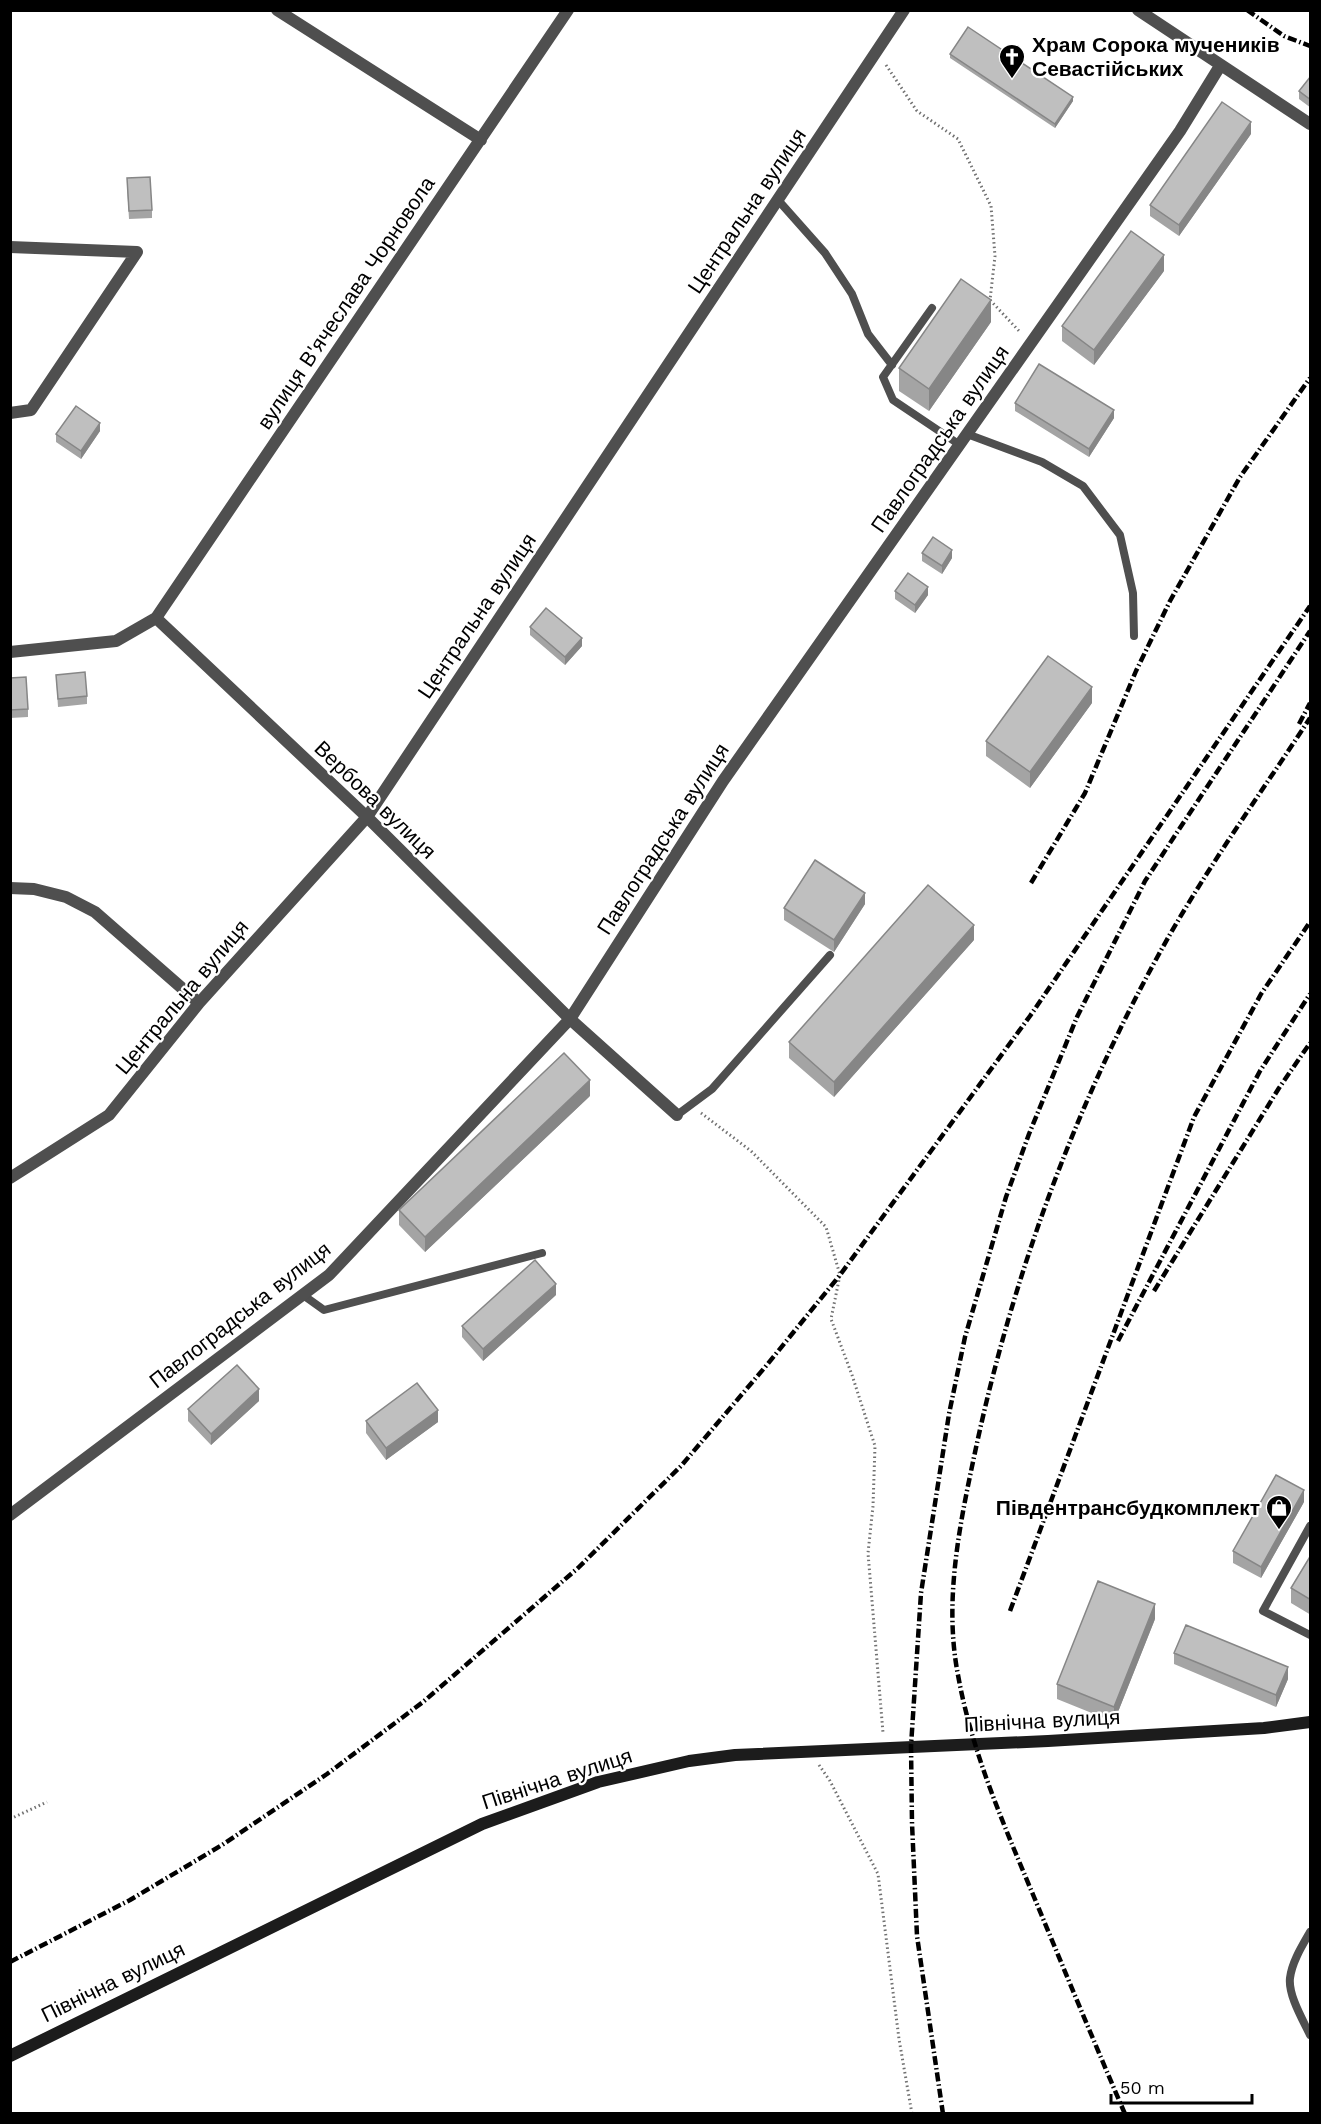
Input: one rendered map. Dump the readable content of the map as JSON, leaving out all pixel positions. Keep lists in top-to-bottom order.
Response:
{
  "streets": {
    "street": [
      "Центральна вулиця",
      "вулиця В'ячеслава Чорновола",
      "Павлоградська вулиця",
      "Вербова вулиця",
      "Північна вулиця"
    ]
  },
  "crossings": [
    ["Центральна вулиця", "Вербова вулиця"],
    ["вулиця В'ячеслава Чорновола", "Вербова вулиця"],
    ["Павлоградська вулиця", "Вербова вулиця"]
  ],
  "places": {
    "church": ["Храм Сорока мучеників Севастійських"],
    "shop": ["Південтрансбудкомплект"]
  },
  "scale_bar": "50 m"
}
